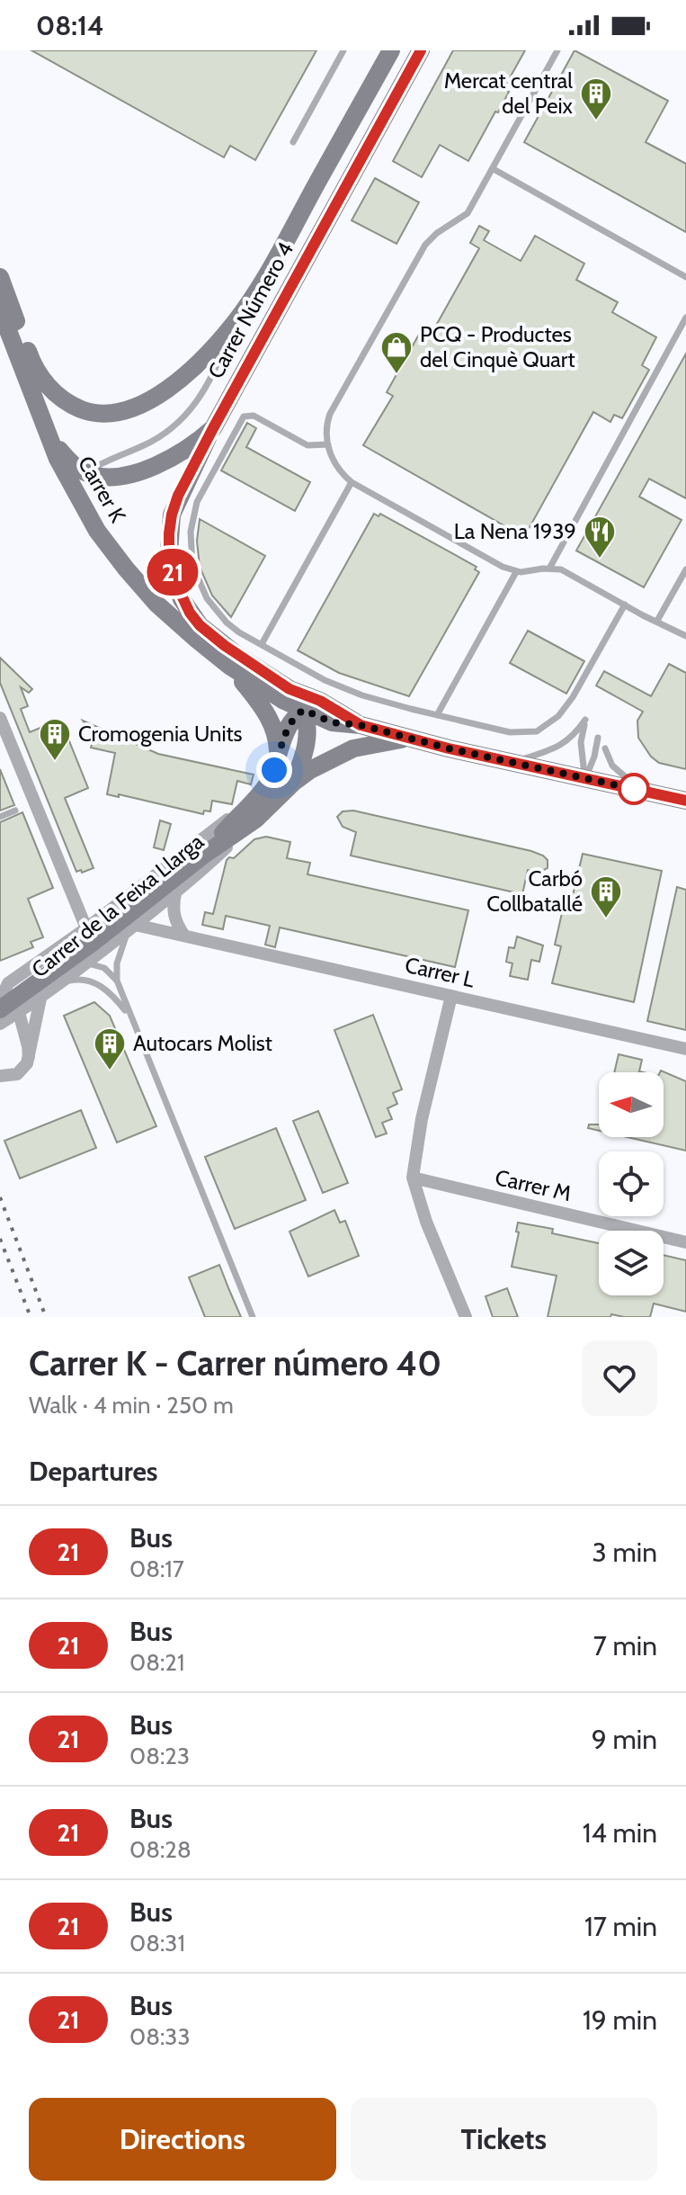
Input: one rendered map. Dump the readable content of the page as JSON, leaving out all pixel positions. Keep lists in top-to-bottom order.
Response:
{
  "streets": {
    "main road": ["Carrer Número 4", "Carrer K", "Carrer de la Feixa Llarga"],
    "street": ["Carrer L", "Carrer M"]
  },
  "crossings": [
    ["Carrer Número 4", "Carrer K"],
    ["Carrer K", "Carrer de la Feixa Llarga"],
    ["Carrer de la Feixa Llarga", "Carrer L"]
  ],
  "places": {
    "building": [
      "Mercat central del Peix",
      "Cromogenia Units",
      "Carbó Collbatallé",
      "Autocars Molist"
    ],
    "shop": ["PCQ - Productes del Cinquè Quart"],
    "restaurant": ["La Nena 1939"]
  },
  "lines": ["bus line 21"],
  "north": "left",
  "page": {
    "status": "08:14",
    "on_map": "21",
    "heading": [
      ["Carrer K - Carrer número 40", "Walk · 4 min · 250 m"],
      "Departures"
    ],
    "list": [
      {
        "mark": "21",
        "name": "Bus",
        "note": "08:17",
        "value": "3 min"
      },
      {
        "mark": "21",
        "name": "Bus",
        "note": "08:21",
        "value": "7 min"
      },
      {
        "mark": "21",
        "name": "Bus",
        "note": "08:23",
        "value": "9 min"
      },
      {
        "mark": "21",
        "name": "Bus",
        "note": "08:28",
        "value": "14 min"
      },
      {
        "mark": "21",
        "name": "Bus",
        "note": "08:31",
        "value": "17 min"
      },
      {
        "mark": "21",
        "name": "Bus",
        "note": "08:33",
        "value": "19 min"
      }
    ],
    "buttons": ["Directions", "Tickets"]
  }
}
